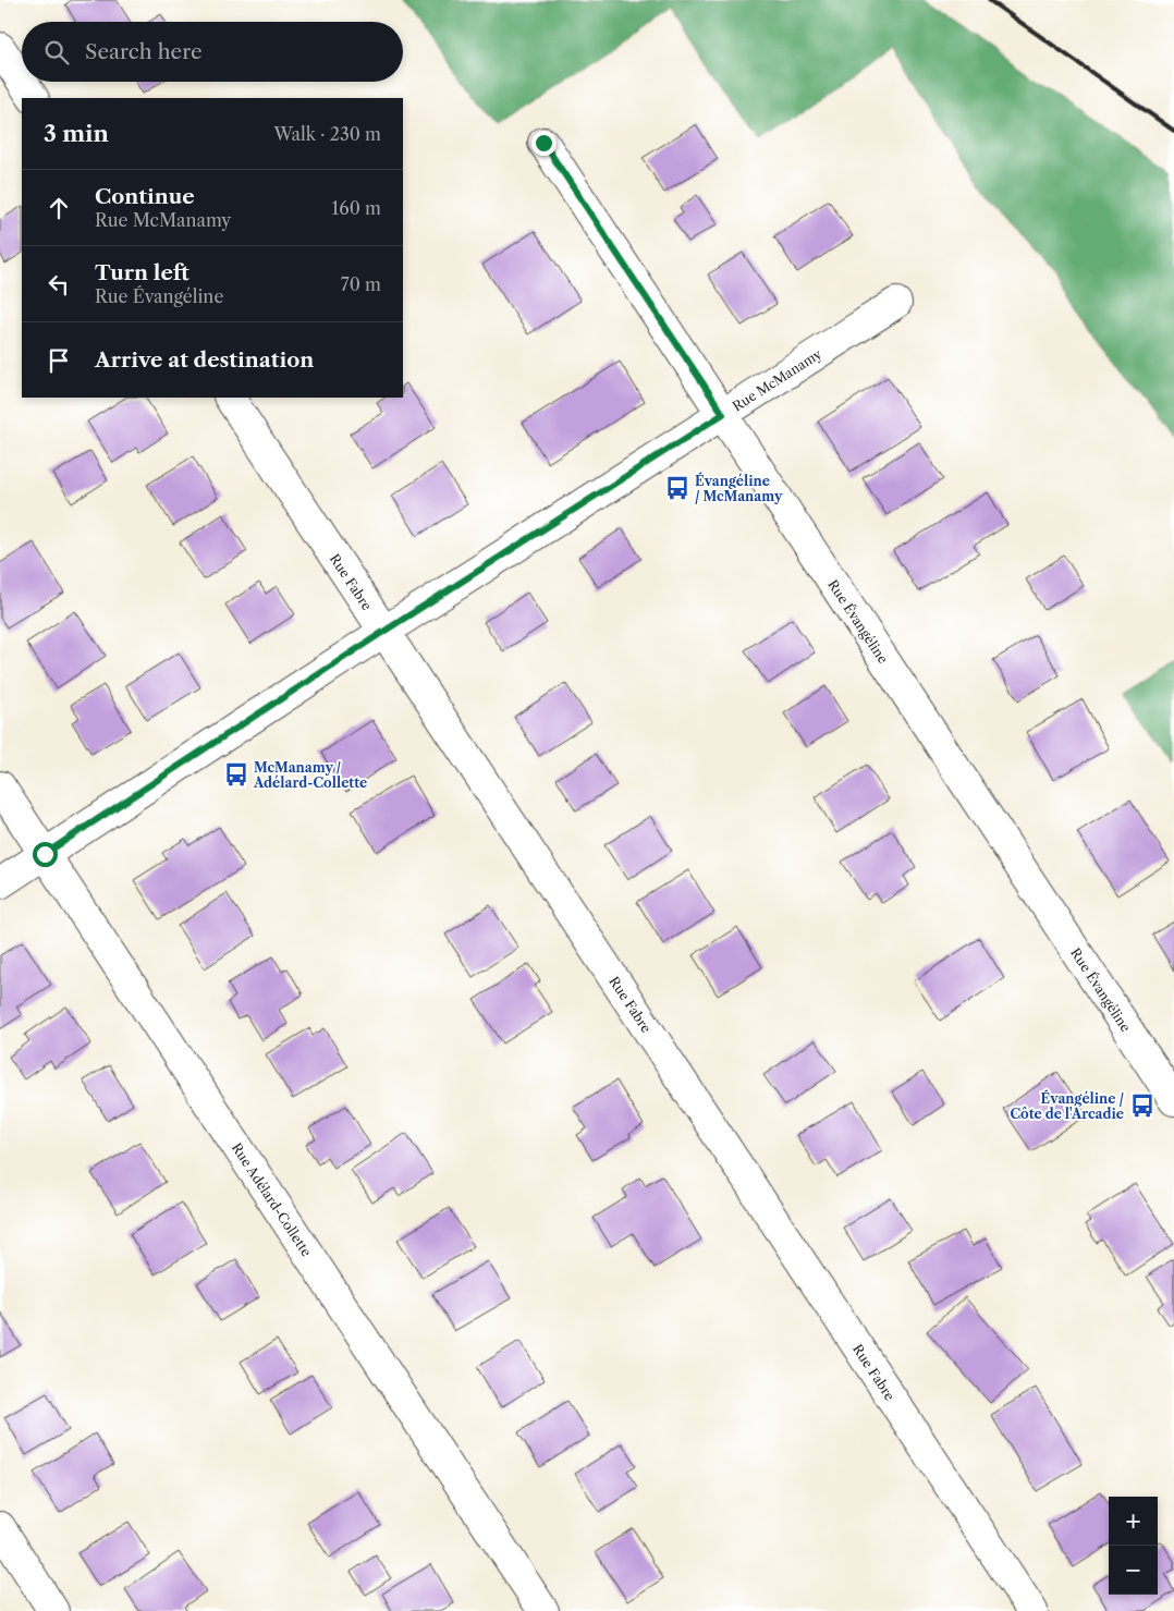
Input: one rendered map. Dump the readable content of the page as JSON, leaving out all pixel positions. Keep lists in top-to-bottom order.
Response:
{
  "streets": {
    "street": [
      "Rue McManamy",
      "Rue Fabre",
      "Rue Évangéline",
      "Rue Adélard-Collette"
    ]
  },
  "crossings": [
    ["Rue McManamy", "Rue Fabre"],
    ["Rue McManamy", "Rue Évangéline"],
    ["Rue McManamy", "Rue Adélard-Collette"]
  ],
  "places": {
    "bus stop": ["Évangéline / McManamy", "McManamy / Adélard-Collette", "Évangéline / Côte de l'Arcadie"]
  },
  "page": {
    "search": "Search here",
    "heading": ["3 min", "Walk · 230 m"],
    "list": [
      ["Continue", "Rue McManamy", "160 m"],
      ["Turn left", "Rue Évangéline", "70 m"],
      "Arrive at destination"
    ],
    "map_buttons": ["+", "−"]
  }
}
